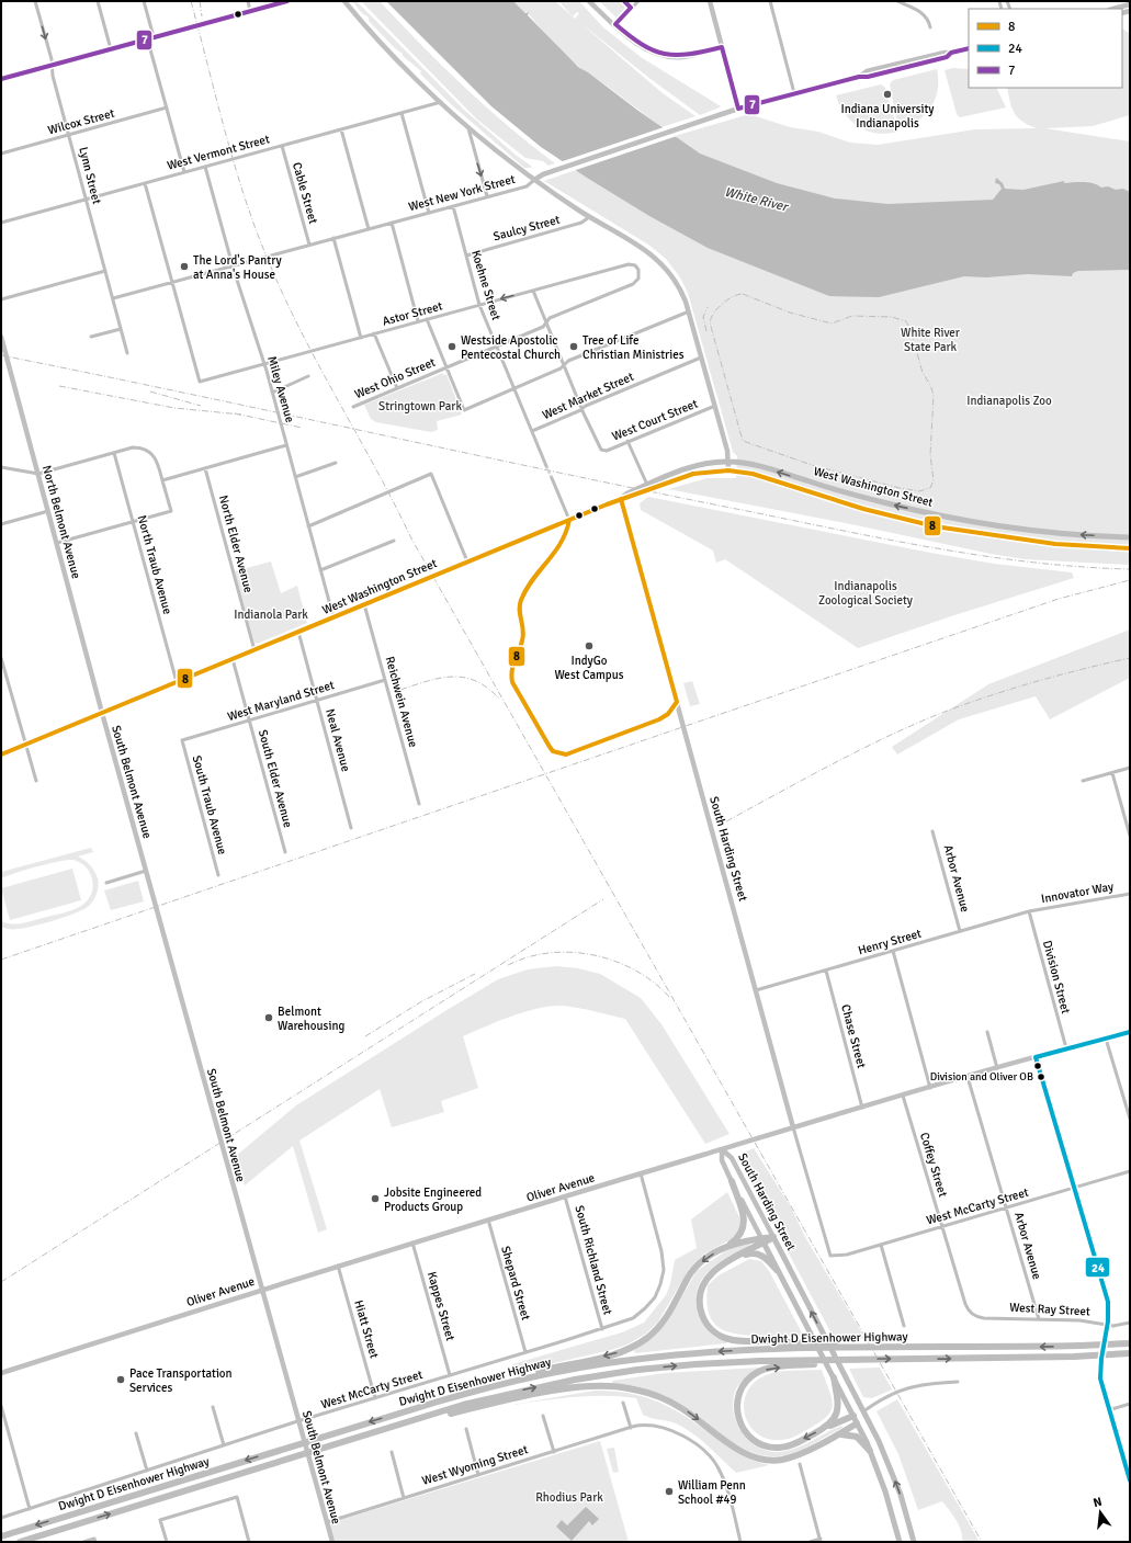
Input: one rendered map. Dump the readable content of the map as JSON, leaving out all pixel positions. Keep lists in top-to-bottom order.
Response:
{
  "streets": {
    "highway": ["Dwight D Eisenhower Highway"],
    "main road": [
      "West New York Street",
      "West Washington Street",
      "North Belmont Avenue",
      "South Belmont Avenue",
      "South Harding Street",
      "Oliver Avenue"
    ],
    "street": [
      "Wilcox Street",
      "West Vermont Street",
      "Lynn Street",
      "Cable Street",
      "Saulcy Street",
      "Koehne Street",
      "Astor Street",
      "West Ohio Street",
      "Miley Avenue",
      "West Market Street",
      "West Court Street",
      "North Elder Avenue",
      "North Traub Avenue",
      "West Maryland Street",
      "Reichwein Avenue",
      "Neal Avenue",
      "South Elder Avenue",
      "South Traub Avenue",
      "Arbor Avenue",
      "Innovator Way",
      "Henry Street",
      "Division Street",
      "Chase Street",
      "Coffey Street",
      "West McCarty Street",
      "South Richland Street",
      "Shepard Street",
      "Kappes Street",
      "West Ray Street",
      "Hiatt Street",
      "West Wyoming Street"
    ]
  },
  "crossings": [
    ["Wilcox Street", "Lynn Street"],
    ["West Vermont Street", "Lynn Street"],
    ["West Vermont Street", "Cable Street"],
    ["West Vermont Street", "Miley Avenue"],
    ["Lynn Street", "West New York Street"],
    ["Cable Street", "West New York Street"],
    ["West New York Street", "Koehne Street"],
    ["West New York Street", "Astor Street"],
    ["West New York Street", "Miley Avenue"],
    ["Saulcy Street", "Koehne Street"],
    ["Koehne Street", "Astor Street"],
    ["Koehne Street", "West Ohio Street"],
    ["Koehne Street", "West Market Street"],
    ["Astor Street", "West Ohio Street"],
    ["Astor Street", "Miley Avenue"],
    ["Miley Avenue", "West Washington Street"],
    ["West Market Street", "West Court Street"],
    ["West Washington Street", "North Belmont Avenue"],
    ["West Washington Street", "North Elder Avenue"],
    ["West Washington Street", "North Traub Avenue"],
    ["West Washington Street", "Reichwein Avenue"],
    ["West Washington Street", "Neal Avenue"],
    ["West Washington Street", "South Elder Avenue"],
    ["West Washington Street", "South Belmont Avenue"],
    ["West Washington Street", "South Harding Street"],
    ["North Belmont Avenue", "South Belmont Avenue"],
    ["West Maryland Street", "Reichwein Avenue"],
    ["West Maryland Street", "Neal Avenue"],
    ["West Maryland Street", "South Elder Avenue"],
    ["West Maryland Street", "South Traub Avenue"],
    ["South Belmont Avenue", "Oliver Avenue"],
    ["South Belmont Avenue", "West McCarty Street"],
    ["South Belmont Avenue", "West Wyoming Street"],
    ["South Harding Street", "Henry Street"],
    ["South Harding Street", "Oliver Avenue"],
    ["South Harding Street", "West McCarty Street"],
    ["Arbor Avenue", "Henry Street"],
    ["Arbor Avenue", "Oliver Avenue"],
    ["Arbor Avenue", "West McCarty Street"],
    ["Arbor Avenue", "West Ray Street"],
    ["Innovator Way", "Henry Street"],
    ["Innovator Way", "Division Street"],
    ["Henry Street", "Division Street"],
    ["Henry Street", "Chase Street"],
    ["Division Street", "Oliver Avenue"],
    ["Chase Street", "Oliver Avenue"],
    ["Coffey Street", "Oliver Avenue"],
    ["Coffey Street", "West McCarty Street"],
    ["Coffey Street", "West Ray Street"],
    ["Oliver Avenue", "West McCarty Street"],
    ["Oliver Avenue", "South Richland Street"],
    ["Oliver Avenue", "Shepard Street"],
    ["Oliver Avenue", "Kappes Street"],
    ["Oliver Avenue", "Hiatt Street"],
    ["West McCarty Street", "South Richland Street"],
    ["West McCarty Street", "Shepard Street"],
    ["West McCarty Street", "Kappes Street"],
    ["West McCarty Street", "Hiatt Street"]
  ],
  "water": ["White River"],
  "parks": [
    "White River State Park",
    "Indianapolis Zoo",
    "Stringtown Park",
    "Indianapolis Zoological Society",
    "Indianola Park",
    "Rhodius Park"
  ],
  "places": [
    "Indiana University Indianapolis",
    "The Lord's Pantry at Anna's House",
    "Westside Apostolic Pentecostal Church",
    "Tree of Life Christian Ministries",
    "IndyGo West Campus",
    "Belmont Warehousing",
    "Division and Oliver OB",
    "Jobsite Engineered Products Group",
    "Pace Transportation Services",
    "William Penn School #49"
  ],
  "lines": ["transit line 7", "transit line 8", "transit line 24"],
  "legend": ["8", "24", "7"],
  "north": "top"
}
